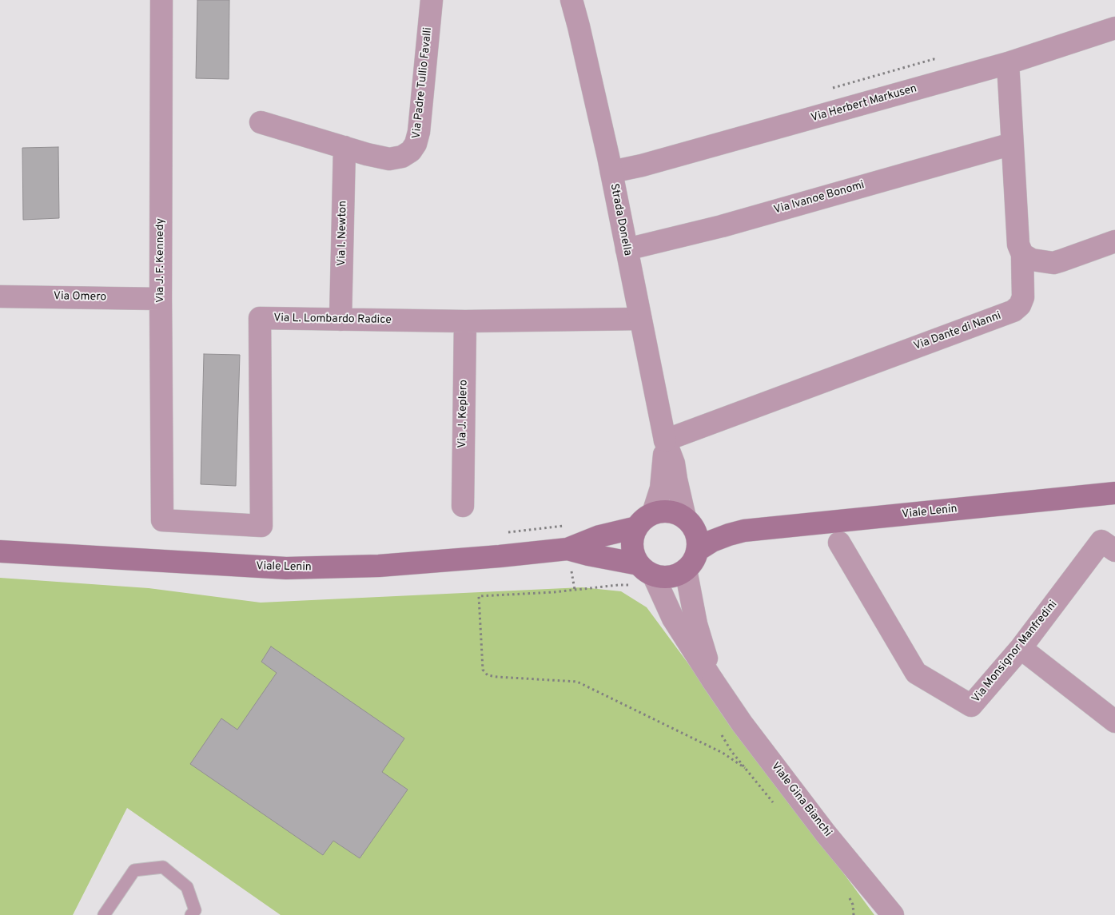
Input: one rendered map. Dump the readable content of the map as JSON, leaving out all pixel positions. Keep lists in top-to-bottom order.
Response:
{
  "streets": {
    "main road": ["Viale Lenin"],
    "street": [
      "Via Padre Tullio Favalli",
      "Via Herbert Markusen",
      "Via Ivanoe Bonomi",
      "Strada Donella",
      "Via I. Newton",
      "Via J. F. Kennedy",
      "Via Omero",
      "Via L. Lombardo Radice",
      "Via Dante di Nanni",
      "Via J. Keplero",
      "Via Monsignor Manfredini",
      "Viale Gina Bianchi"
    ]
  },
  "crossings": [
    ["Via Padre Tullio Favalli", "Via I. Newton"],
    ["Via Herbert Markusen", "Strada Donella"],
    ["Via Ivanoe Bonomi", "Strada Donella"],
    ["Strada Donella", "Via L. Lombardo Radice"],
    ["Strada Donella", "Via Dante di Nanni"],
    ["Via I. Newton", "Via L. Lombardo Radice"],
    ["Via J. F. Kennedy", "Via Omero"],
    ["Via J. F. Kennedy", "Via L. Lombardo Radice"],
    ["Via L. Lombardo Radice", "Via J. Keplero"],
    ["Viale Lenin", "Viale Gina Bianchi"]
  ]
}
